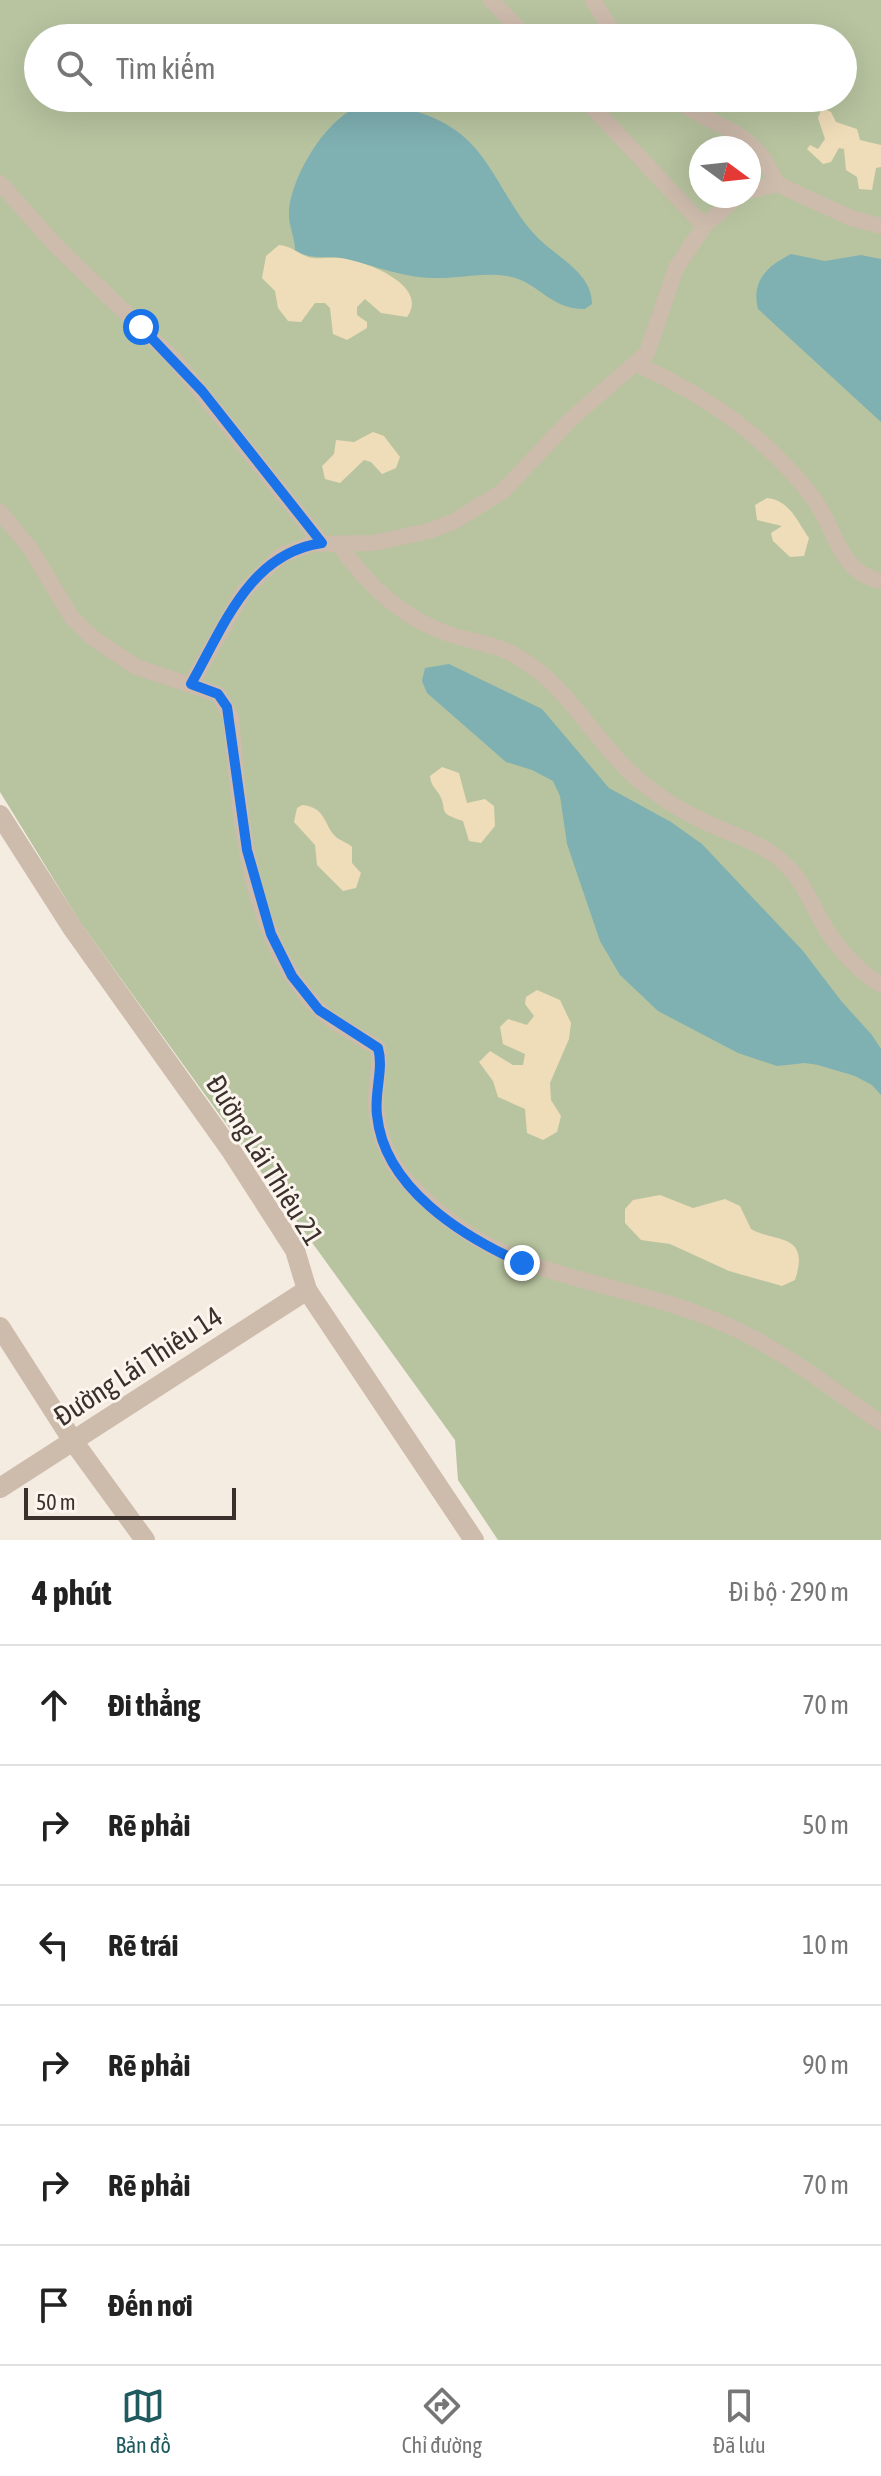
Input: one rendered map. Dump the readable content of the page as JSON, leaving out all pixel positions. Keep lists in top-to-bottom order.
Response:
{
  "streets": {
    "street": ["Đường Lái Thiêu 21", "Đường Lái Thiêu 14"]
  },
  "crossings": [
    ["Đường Lái Thiêu 21", "Đường Lái Thiêu 14"]
  ],
  "scale_bar": "50 m",
  "north": "right",
  "page": {
    "search": "Tìm kiếm",
    "scale": "50 m",
    "heading": ["4 phút", "Đi bộ · 290 m"],
    "list": [
      ["Đi thẳng", "70 m"],
      ["Rẽ phải", "50 m"],
      ["Rẽ trái", "10 m"],
      ["Rẽ phải", "90 m"],
      ["Rẽ phải", "70 m"],
      "Đến nơi"
    ],
    "nav": ["Bản đồ", "Chỉ đường", "Đã lưu"]
  }
}
